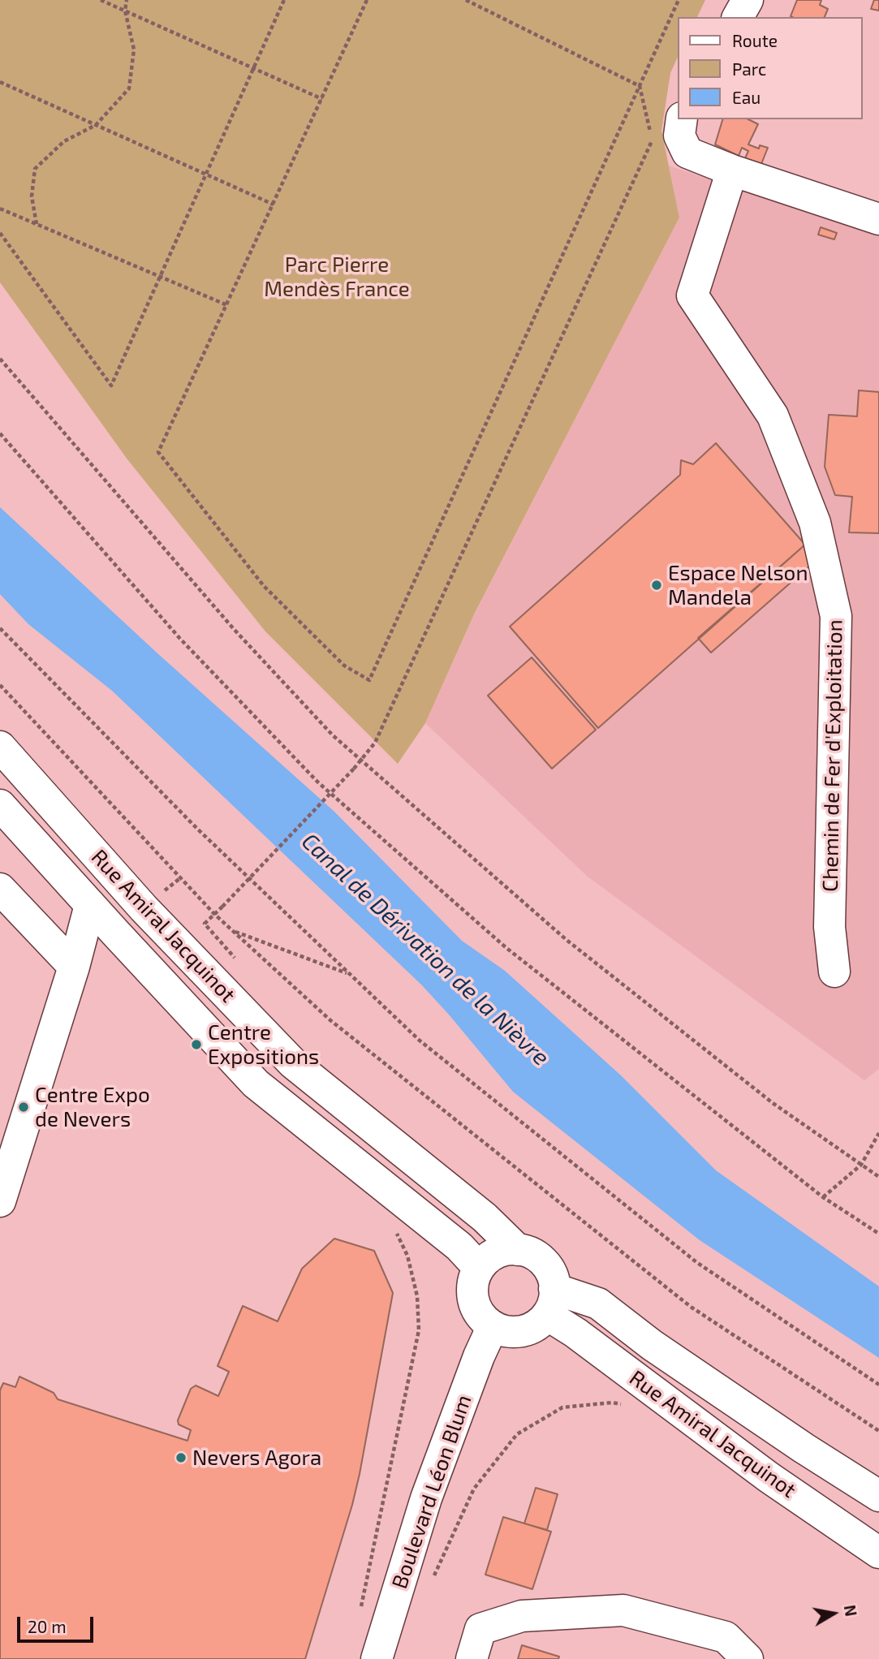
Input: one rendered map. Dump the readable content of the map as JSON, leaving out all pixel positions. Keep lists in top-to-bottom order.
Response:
{
  "streets": {
    "main road": ["Chemin de Fer d'Exploitation", "Rue Amiral Jacquinot", "Boulevard Léon Blum"]
  },
  "crossings": [
    ["Rue Amiral Jacquinot", "Boulevard Léon Blum"]
  ],
  "water": ["Canal de Dérivation de la Nièvre"],
  "parks": ["Parc Pierre Mendès France"],
  "places": [
    "Espace Nelson Mandela",
    "Centre Expositions",
    "Centre Expo de Nevers",
    "Nevers Agora"
  ],
  "legend": ["Route", "Parc", "Eau"],
  "scale_bar": "20 m",
  "north": "right"
}
